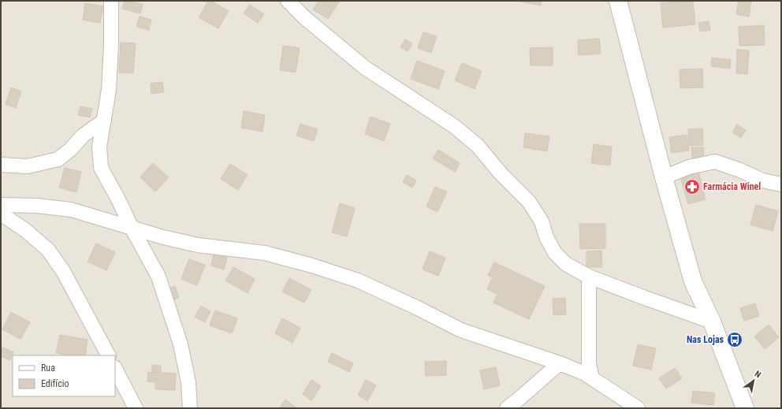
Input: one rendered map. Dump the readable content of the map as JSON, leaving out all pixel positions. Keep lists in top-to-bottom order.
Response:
{
  "places": {
    "pharmacy": ["Farmácia Winel"],
    "bus stop": ["Nas Lojas"]
  },
  "legend": ["Rua", "Edifício"],
  "north": "top right"
}
